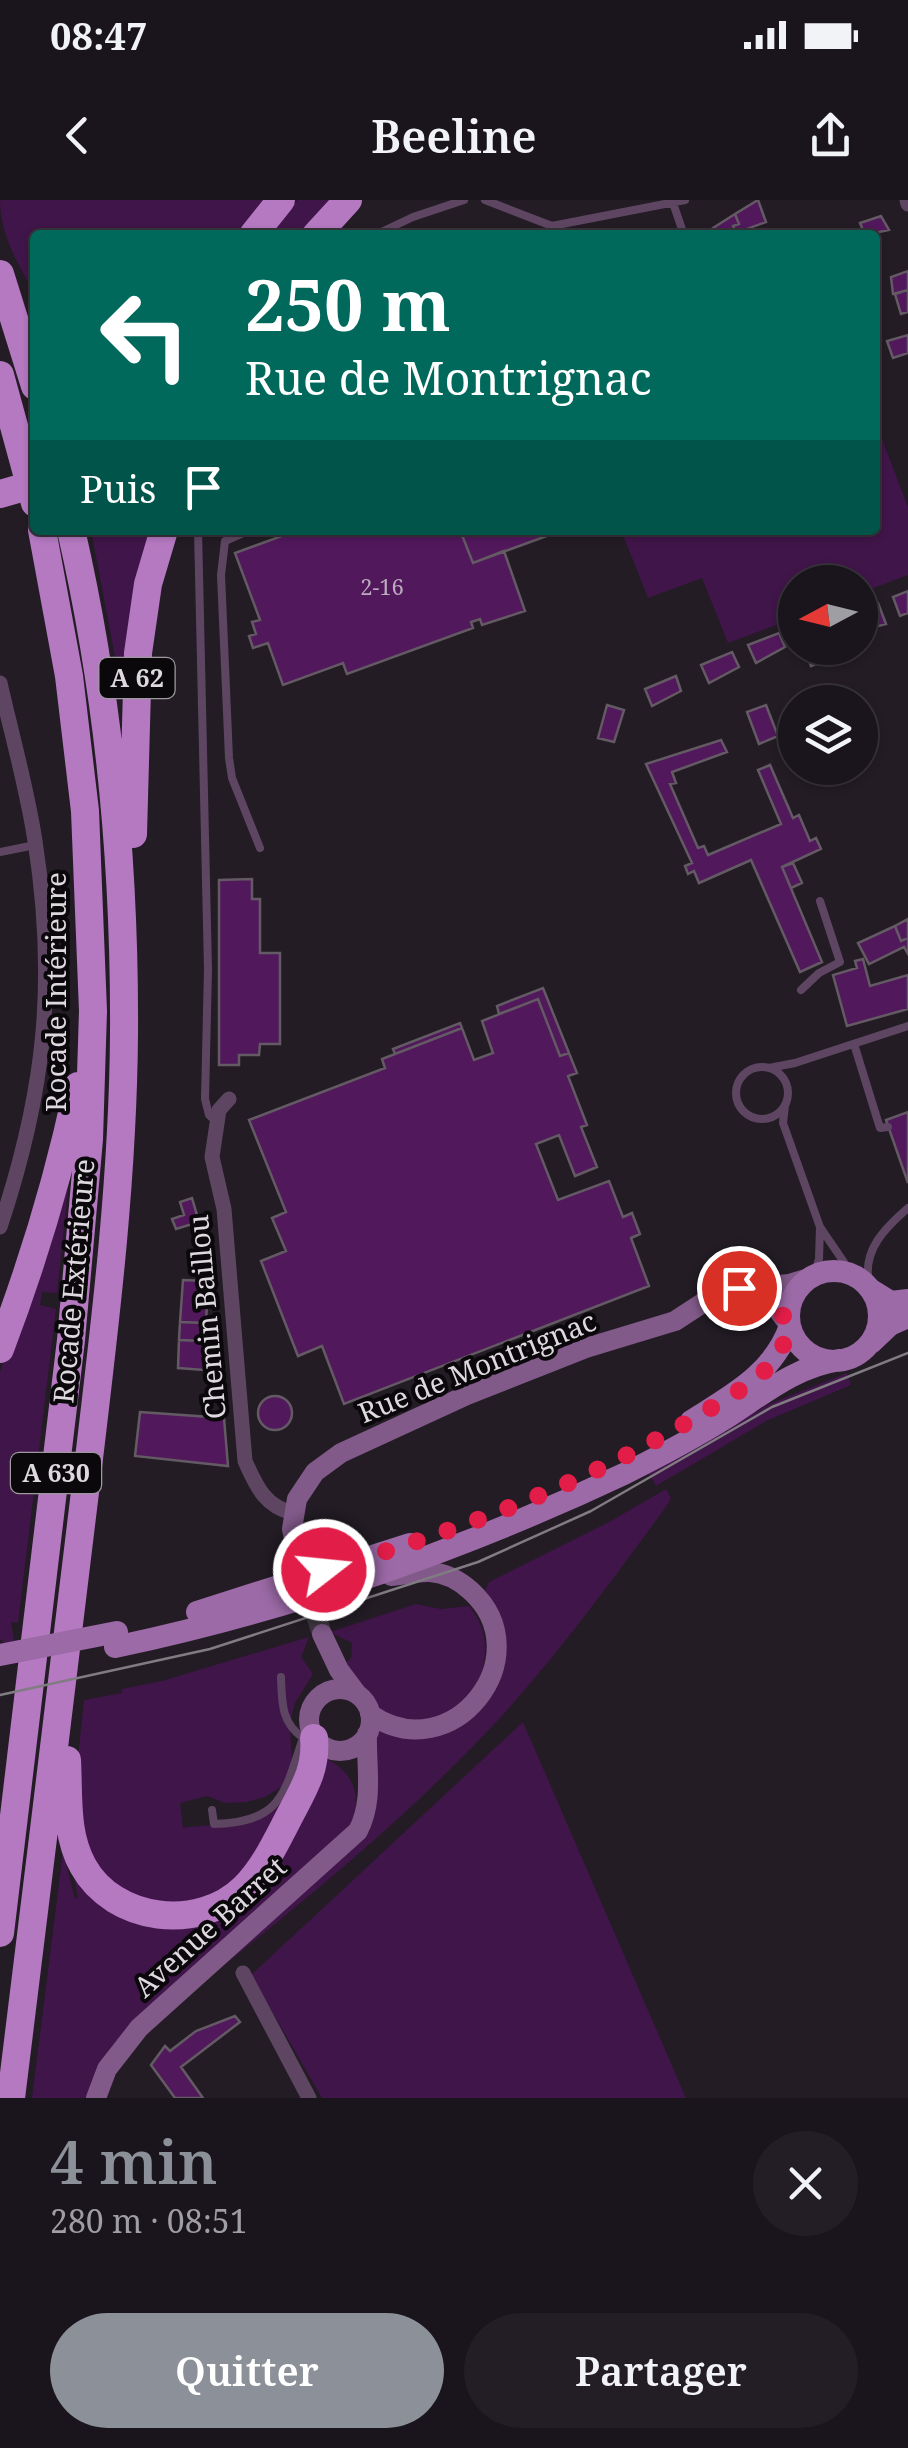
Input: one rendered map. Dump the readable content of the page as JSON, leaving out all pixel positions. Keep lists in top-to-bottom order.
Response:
{
  "streets": {
    "highway": [
      "A 62",
      "Rocade Intérieure",
      "Rocade Extérieure",
      "A 630"
    ],
    "main road": ["Rue de Montrignac", "Avenue Barret"],
    "street": ["Chemin Baillou"]
  },
  "crossings": [
    ["A 62", "Rocade Extérieure"],
    ["Chemin Baillou", "Rue de Montrignac"]
  ],
  "house_numbers": ["2-16"],
  "north": "left",
  "page": {
    "status": "08:47",
    "header": "Beeline",
    "turn": ["250 m", "Rue de Montrignac"],
    "then": "Puis",
    "heading": ["4 min", "280 m · 08:51"],
    "buttons": ["Quitter", "Partager"]
  }
}
